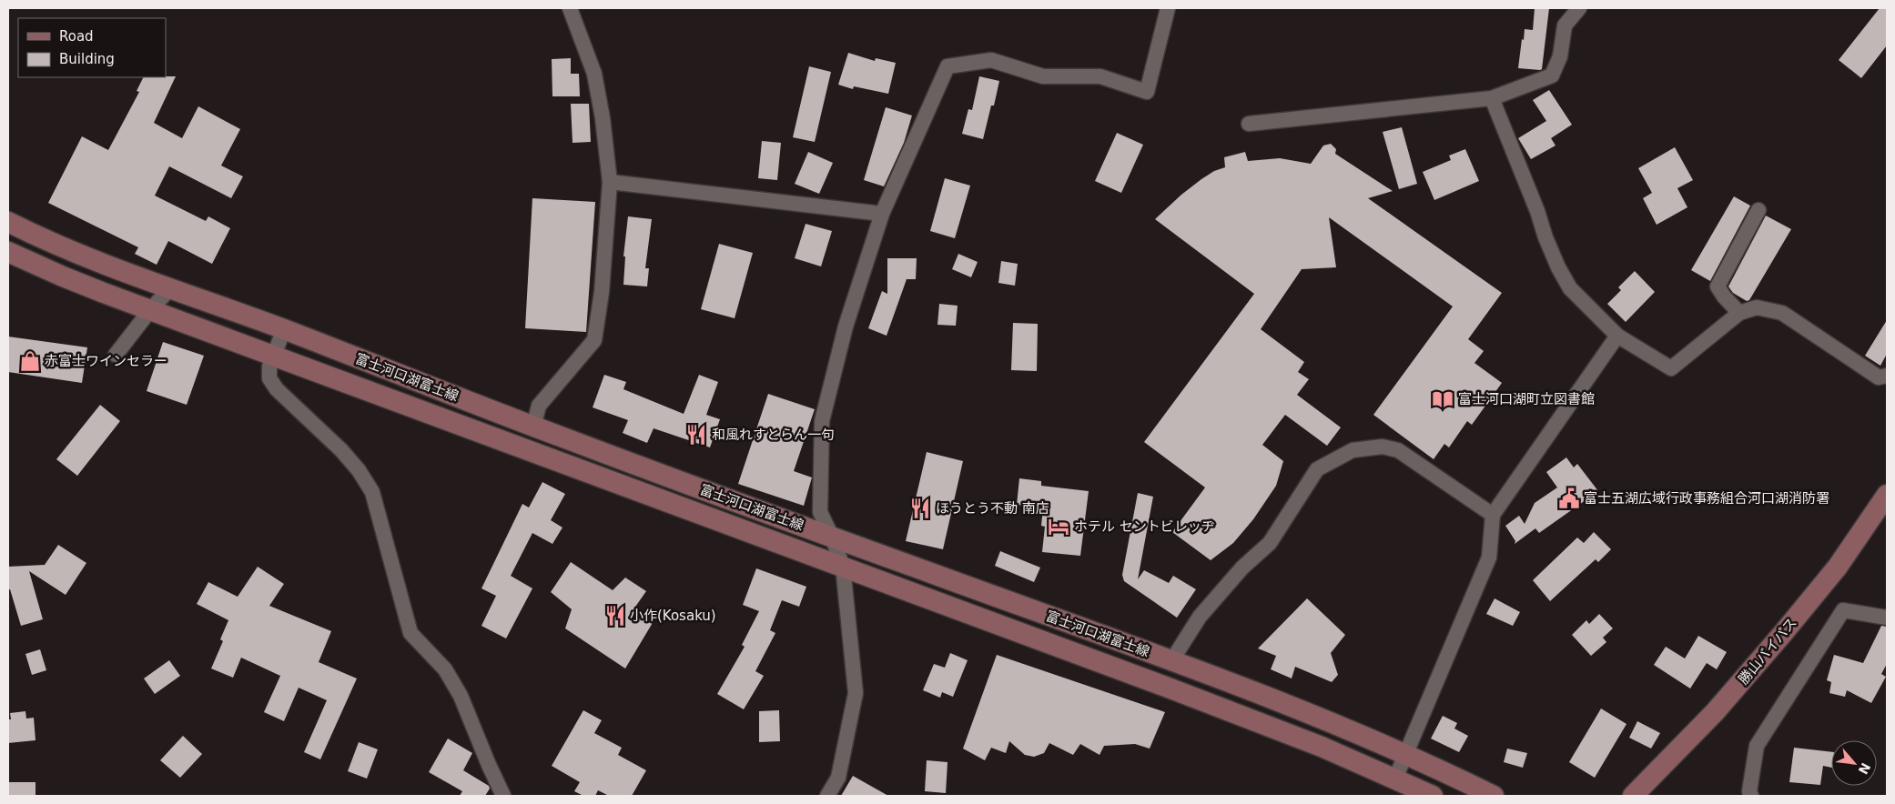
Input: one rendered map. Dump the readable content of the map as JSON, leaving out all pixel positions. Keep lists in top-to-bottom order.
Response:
{
  "streets": {
    "main road": ["富士河口湖富士線", "勝山バイパス"]
  },
  "places": {
    "shop": ["赤富士ワインセラー"],
    "library": ["富士河口湖町立図書館"],
    "restaurant": ["和風れすとらん一句", "ほうとう不動 南店", "小作(Kosaku)"],
    "public building": ["富士五湖広域行政事務組合河口湖消防署"],
    "hotel": ["ホテル セントビレッヂ"]
  },
  "legend": ["Road", "Building"],
  "north": "bottom right"
}
